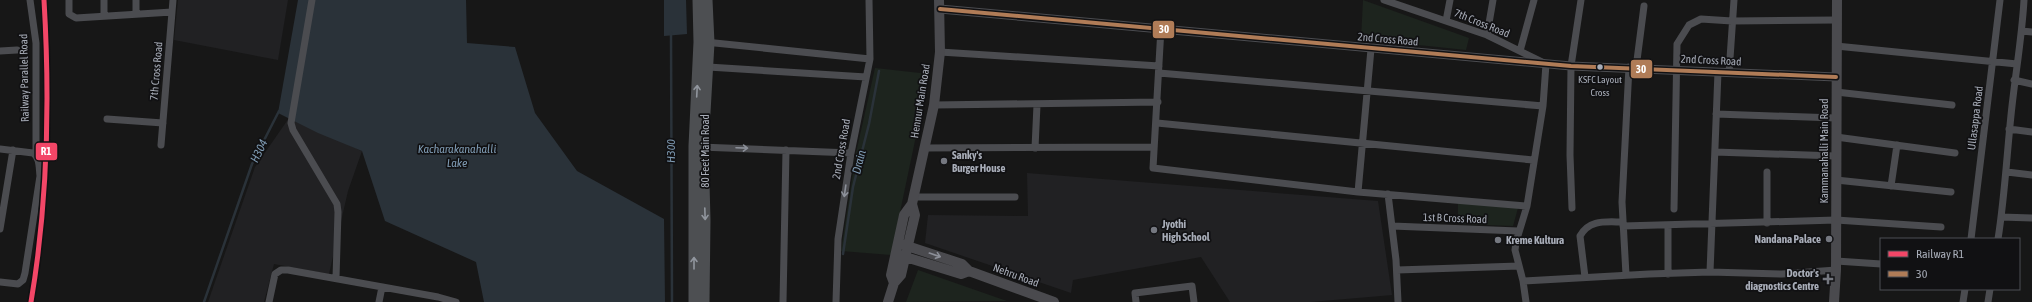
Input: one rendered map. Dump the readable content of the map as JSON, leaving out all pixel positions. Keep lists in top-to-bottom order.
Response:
{
  "streets": {
    "main road": [
      "Hennur Main Road",
      "80 Feet Main Road",
      "Kammanahalli Main Road",
      "Nehru Road"
    ],
    "street": [
      "7th Cross Road",
      "2nd Cross Road",
      "Railway Parallel Road",
      "Ullasappa Road",
      "1st B Cross Road"
    ]
  },
  "crossings": [
    ["7th Cross Road", "2nd Cross Road"],
    ["2nd Cross Road", "Hennur Main Road"],
    ["2nd Cross Road", "Kammanahalli Main Road"],
    ["Hennur Main Road", "Nehru Road"]
  ],
  "water": [
    "Kacharakanahalli Lake",
    "H304",
    "H300",
    "Drain"
  ],
  "places": {
    "other": [
      "KSFC Layout Cross",
      "Sanky's Burger House",
      "Jyothi High School",
      "Nandana Palace",
      "Kreme Kultura"
    ],
    "health": ["Doctor's diagnostics Centre"]
  },
  "lines": ["rail line R1", "transit line 30"],
  "legend": ["Railway R1", "30"]
}
